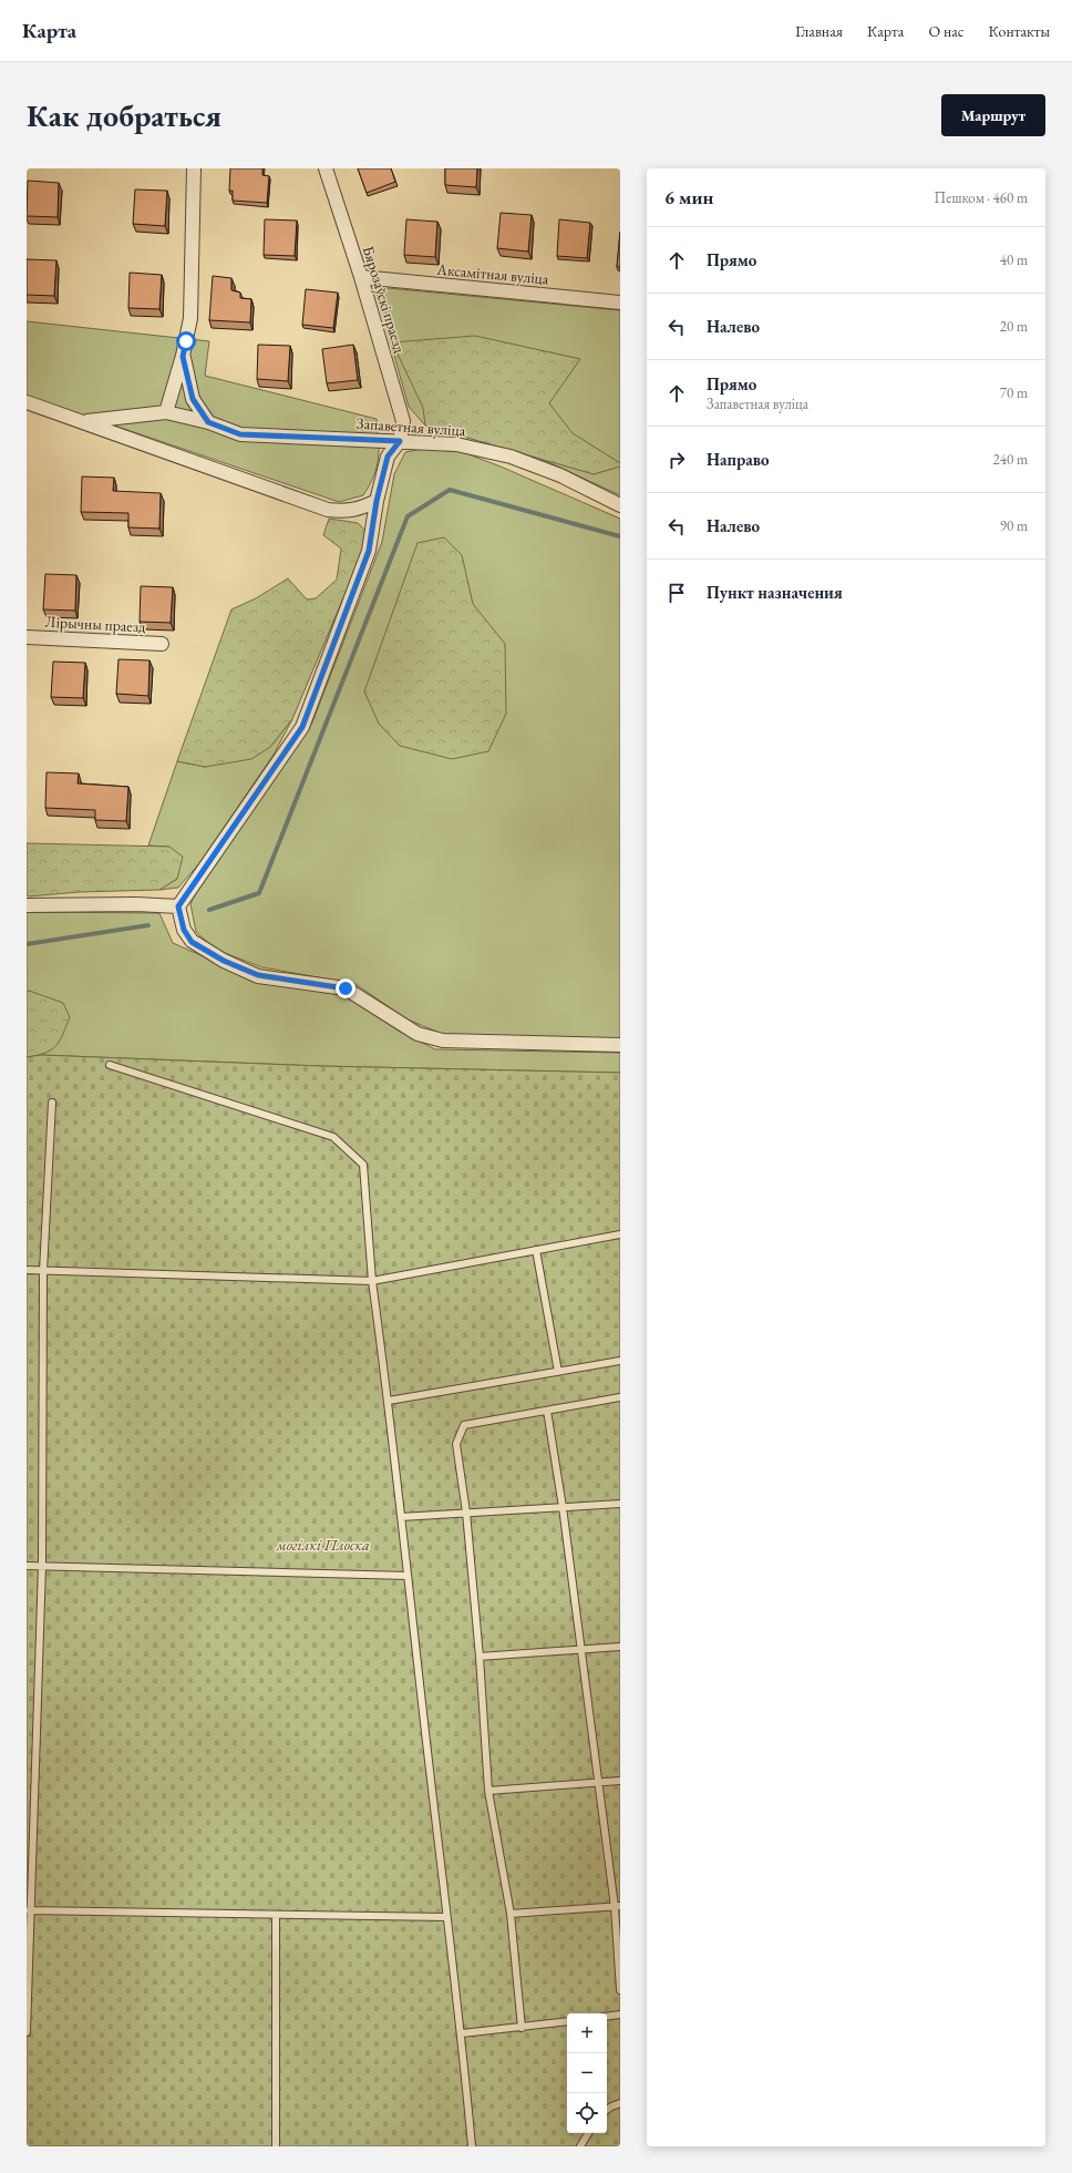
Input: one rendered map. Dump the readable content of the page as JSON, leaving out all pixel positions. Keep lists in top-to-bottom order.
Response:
{
  "streets": {
    "street": [
      "Аксамітная вуліца",
      "Бярозаўскі праезд",
      "Запаветная вуліца",
      "Лірычны праезд"
    ]
  },
  "crossings": [
    ["Аксамітная вуліца", "Бярозаўскі праезд"],
    ["Бярозаўскі праезд", "Запаветная вуліца"]
  ],
  "parks": ["могілкі Плоска"],
  "page": {
    "header": "Карта",
    "nav": [
      "Главная",
      "Карта",
      "О нас",
      "Контакты"
    ],
    "buttons": "Маршрут",
    "title": "Как добраться",
    "heading": ["6 мин", "Пешком · 460 m"],
    "list": [
      ["Прямо", "40 m"],
      ["Налево", "20 m"],
      ["Прямо", "Запаветная вуліца", "70 m"],
      ["Направо", "240 m"],
      ["Налево", "90 m"],
      "Пункт назначения"
    ],
    "map_buttons": ["+", "−"]
  }
}
